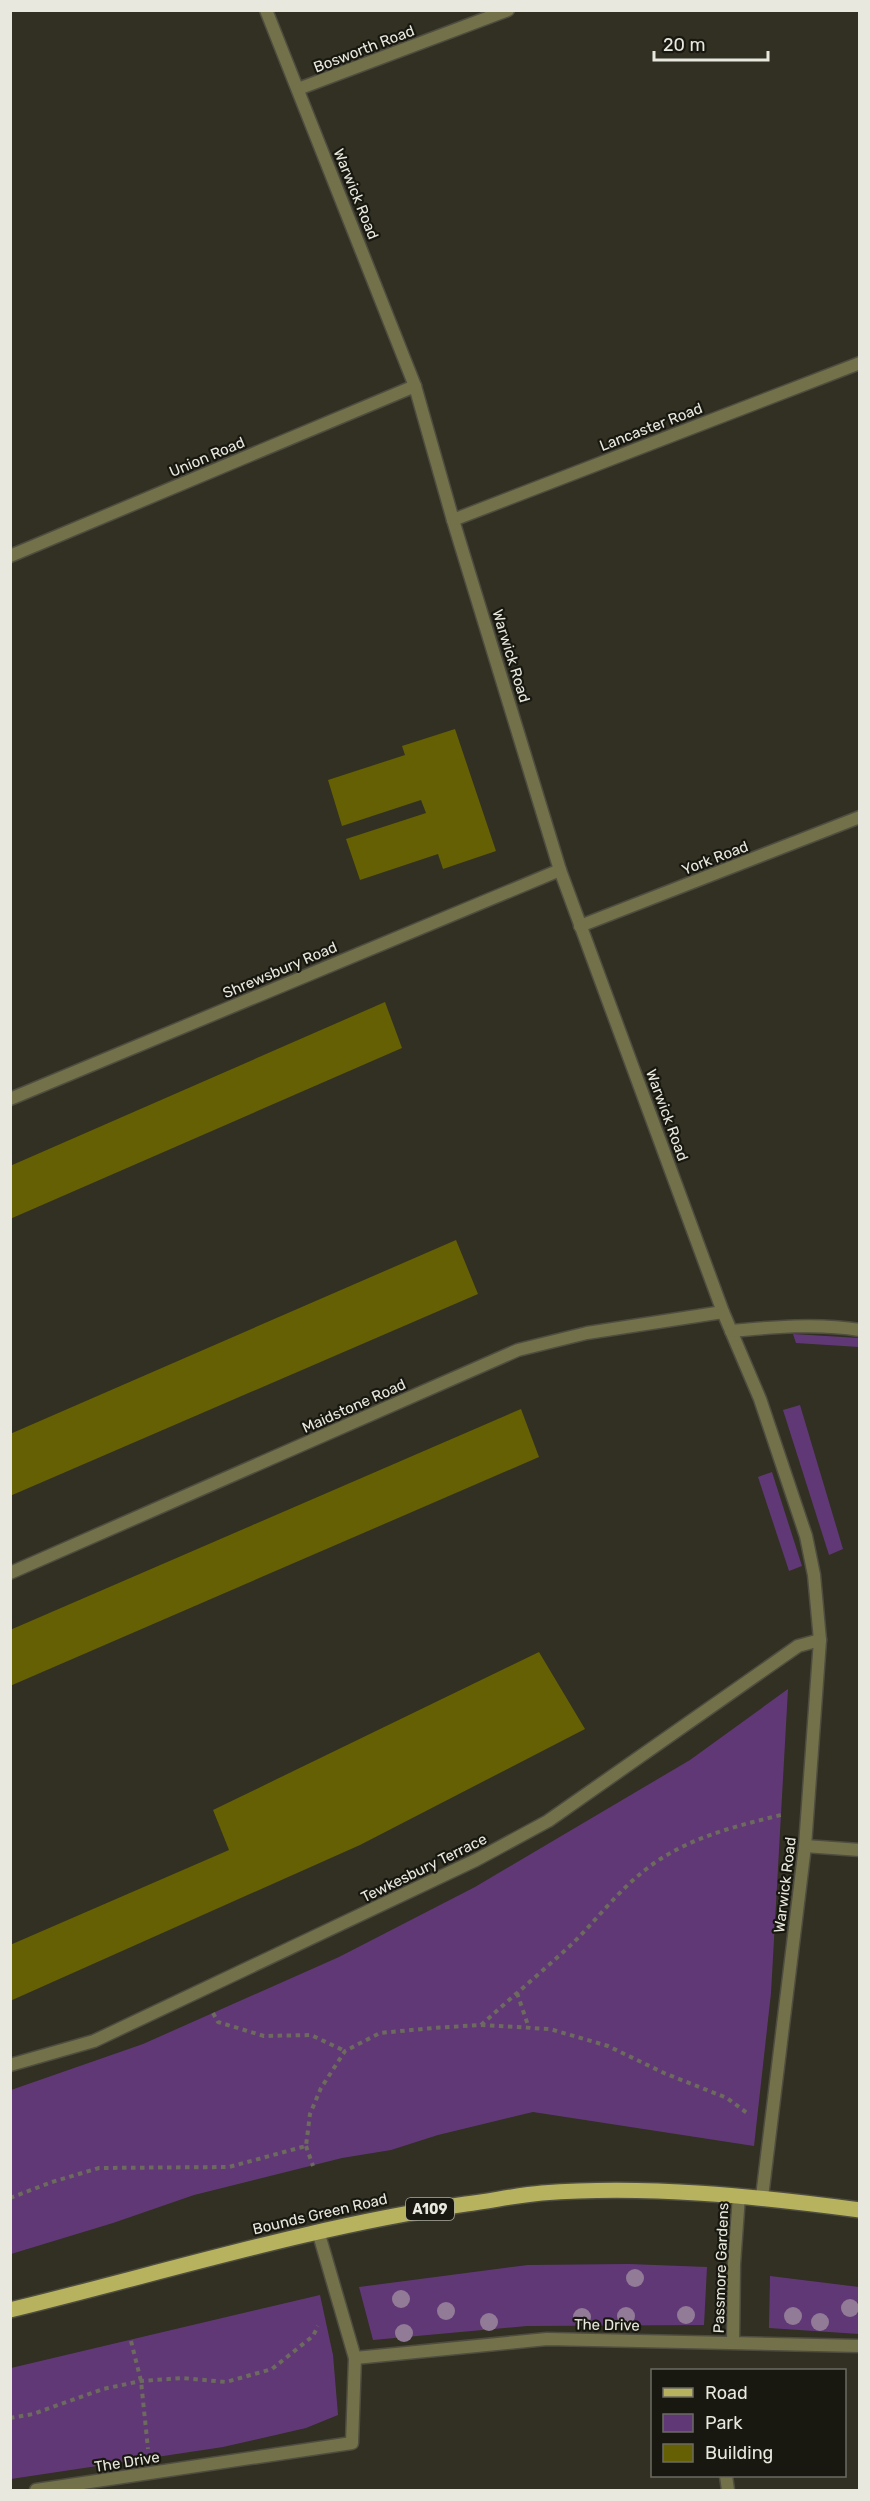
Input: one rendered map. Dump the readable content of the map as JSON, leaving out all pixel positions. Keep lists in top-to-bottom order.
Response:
{
  "streets": {
    "main road": ["A109", "Bounds Green Road"],
    "street": [
      "Bosworth Road",
      "Warwick Road",
      "Lancaster Road",
      "Union Road",
      "York Road",
      "Shrewsbury Road",
      "Maidstone Road",
      "Tewkesbury Terrace",
      "Passmore Gardens",
      "The Drive"
    ]
  },
  "crossings": [
    ["Bosworth Road", "Warwick Road"],
    ["Warwick Road", "Lancaster Road"],
    ["Warwick Road", "Union Road"],
    ["Warwick Road", "York Road"],
    ["Warwick Road", "Shrewsbury Road"],
    ["Warwick Road", "Maidstone Road"],
    ["Warwick Road", "Tewkesbury Terrace"],
    ["Warwick Road", "Bounds Green Road"],
    ["Bounds Green Road", "Passmore Gardens"],
    ["Bounds Green Road", "The Drive"],
    ["Passmore Gardens", "The Drive"]
  ],
  "legend": ["Road", "Park", "Building"],
  "scale_bar": "20 m"
}
